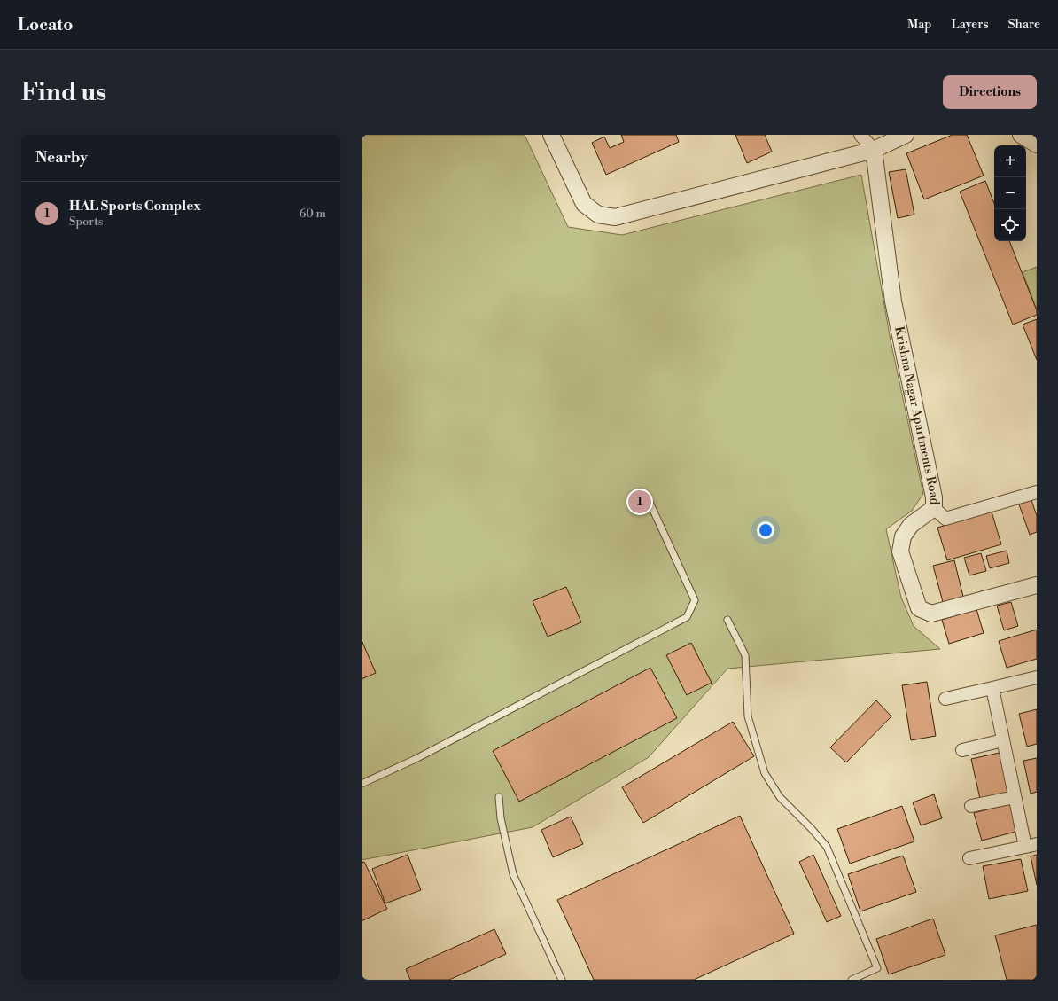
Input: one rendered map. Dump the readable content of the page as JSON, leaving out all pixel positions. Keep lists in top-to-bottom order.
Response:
{
  "streets": {
    "street": ["Krishna Nagar Apartments Road"]
  },
  "page": {
    "header": "Locato",
    "nav": ["Map", "Layers", "Share"],
    "buttons": "Directions",
    "title": "Find us",
    "heading": "Nearby",
    "map_buttons": ["+", "−"],
    "list": [
      {
        "mark": "1",
        "name": "HAL Sports Complex",
        "note": "Sports",
        "value": "60 m"
      }
    ],
    "pins": "1"
  }
}
